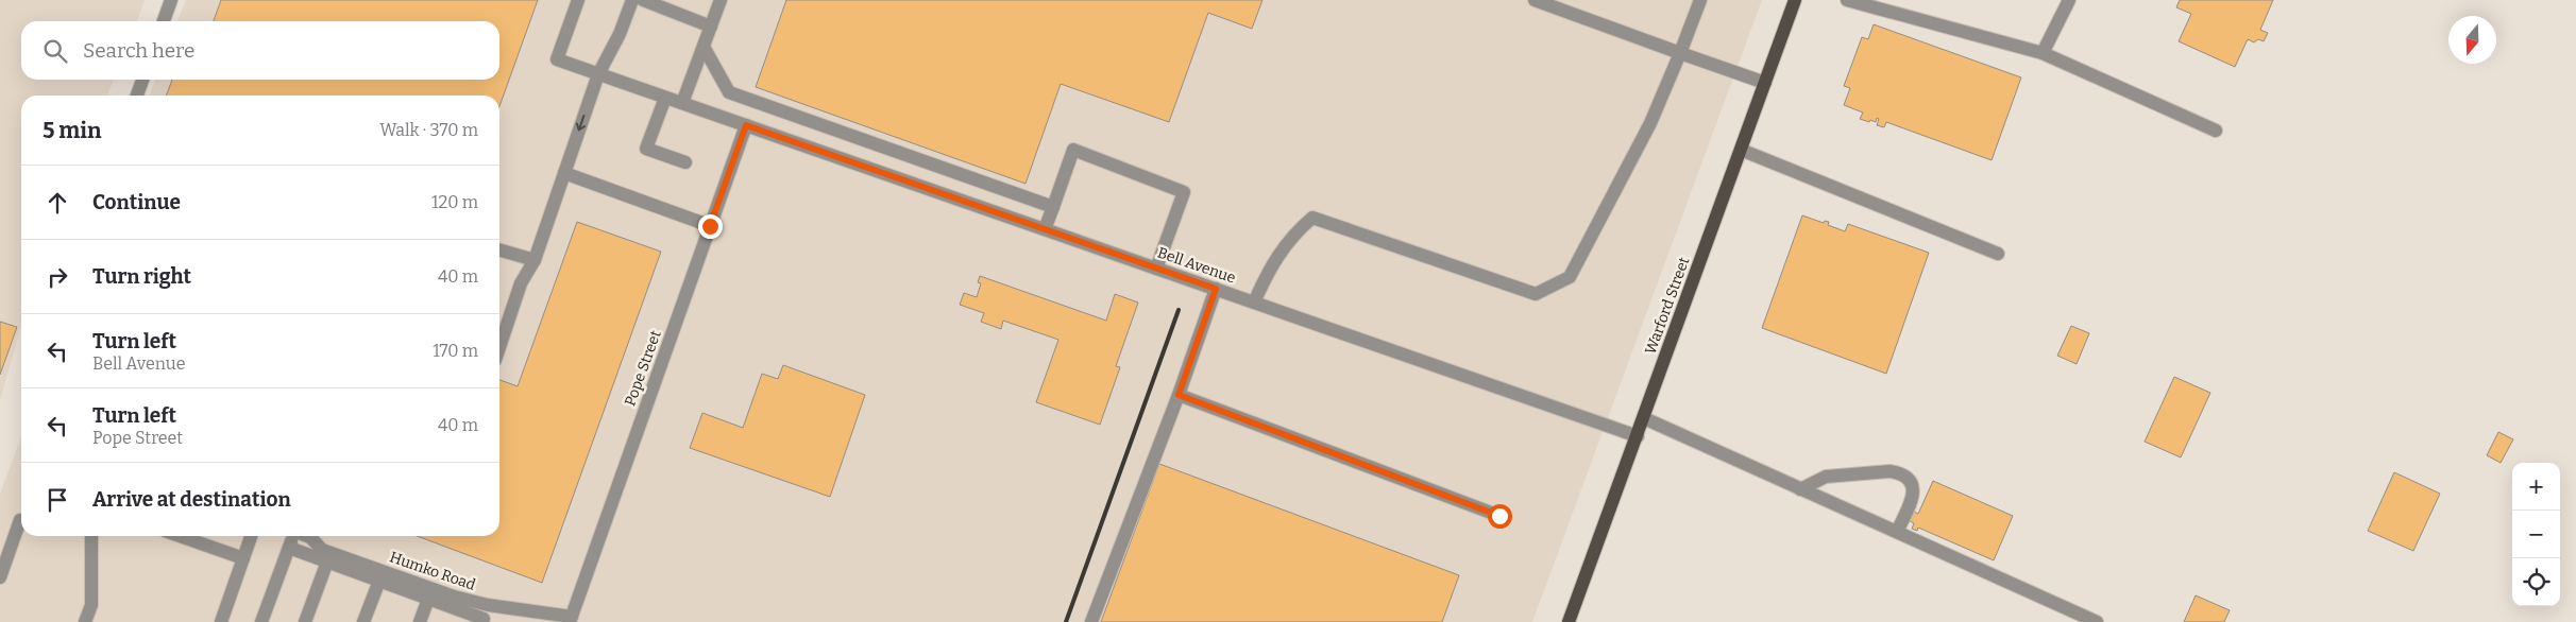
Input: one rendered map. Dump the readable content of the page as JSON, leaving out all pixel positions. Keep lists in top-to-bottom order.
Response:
{
  "streets": {
    "main road": ["Warford Street"],
    "street": ["Bell Avenue", "Pope Street", "Humko Road"]
  },
  "crossings": [
    ["Bell Avenue", "Warford Street"],
    ["Bell Avenue", "Pope Street"],
    ["Pope Street", "Humko Road"]
  ],
  "north": "bottom",
  "page": {
    "search": "Search here",
    "heading": ["5 min", "Walk · 370 m"],
    "list": [
      ["Continue", "120 m"],
      ["Turn right", "40 m"],
      ["Turn left", "Bell Avenue", "170 m"],
      ["Turn left", "Pope Street", "40 m"],
      "Arrive at destination"
    ],
    "map_buttons": ["+", "−"]
  }
}
